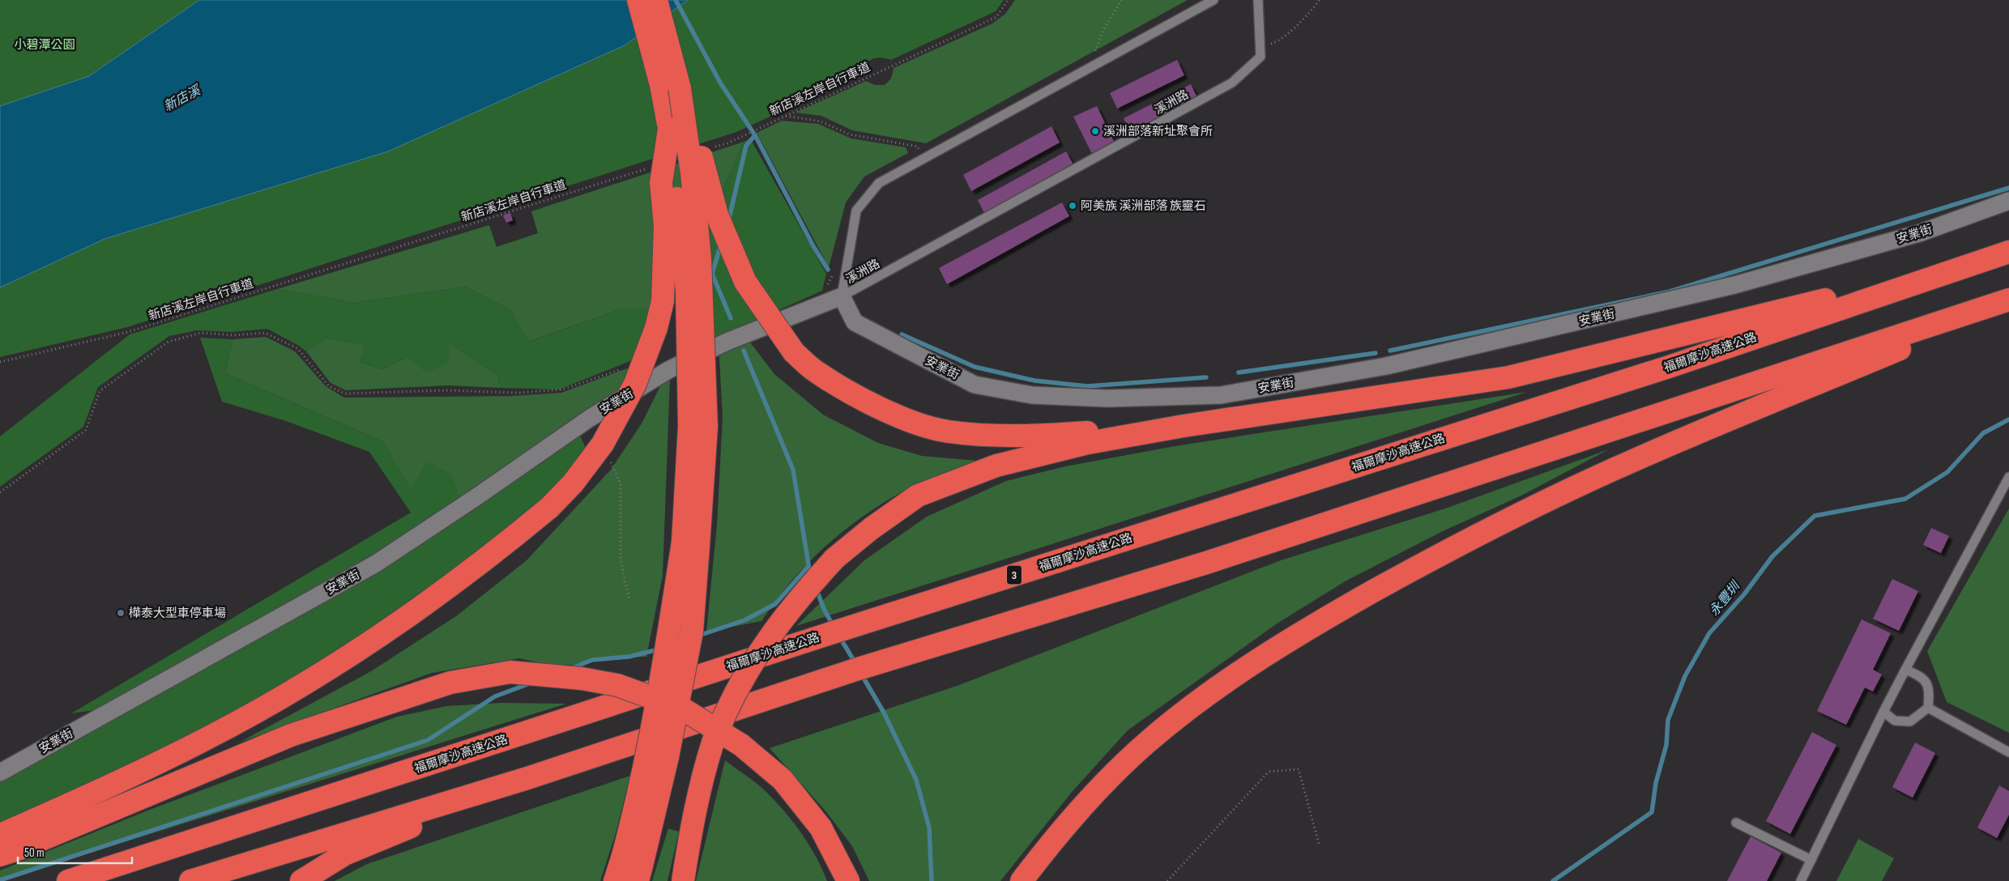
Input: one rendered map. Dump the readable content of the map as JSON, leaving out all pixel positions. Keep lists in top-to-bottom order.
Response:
{
  "streets": {
    "highway": ["福爾摩沙高速公路", "3"],
    "street": ["安業街"],
    "lane": ["溪洲路"],
    "path": ["新店溪左岸自行車道"]
  },
  "crossings": [
    ["溪洲路", "安業街"]
  ],
  "water": ["新店溪", "永豐圳"],
  "parks": ["小碧潭公園"],
  "places": ["溪洲部落新址聚會所", "阿美族 溪洲部落 族靈石", "樺泰大型車停車場"],
  "scale_bar": "50 m"
}
